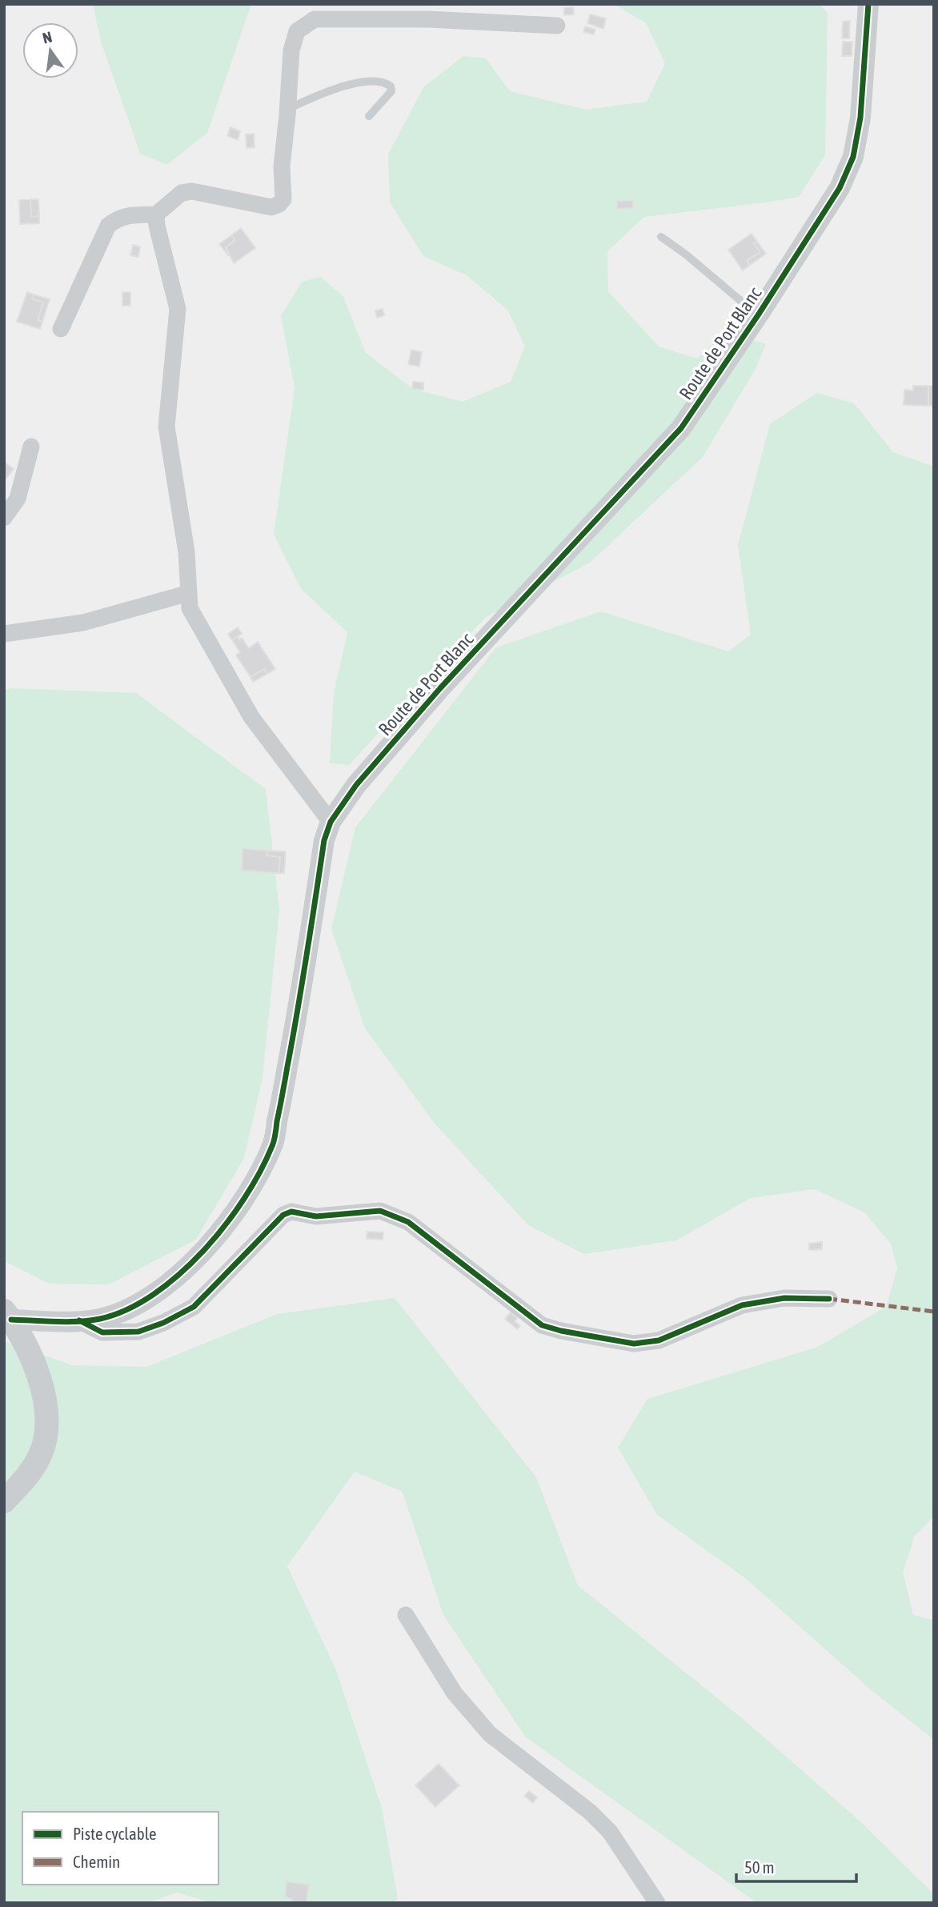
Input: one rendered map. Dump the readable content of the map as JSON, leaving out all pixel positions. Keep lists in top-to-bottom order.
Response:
{
  "streets": {
    "street": ["Route de Port Blanc"]
  },
  "legend": ["Piste cyclable", "Chemin"],
  "scale_bar": "50 m",
  "north": "top"
}
